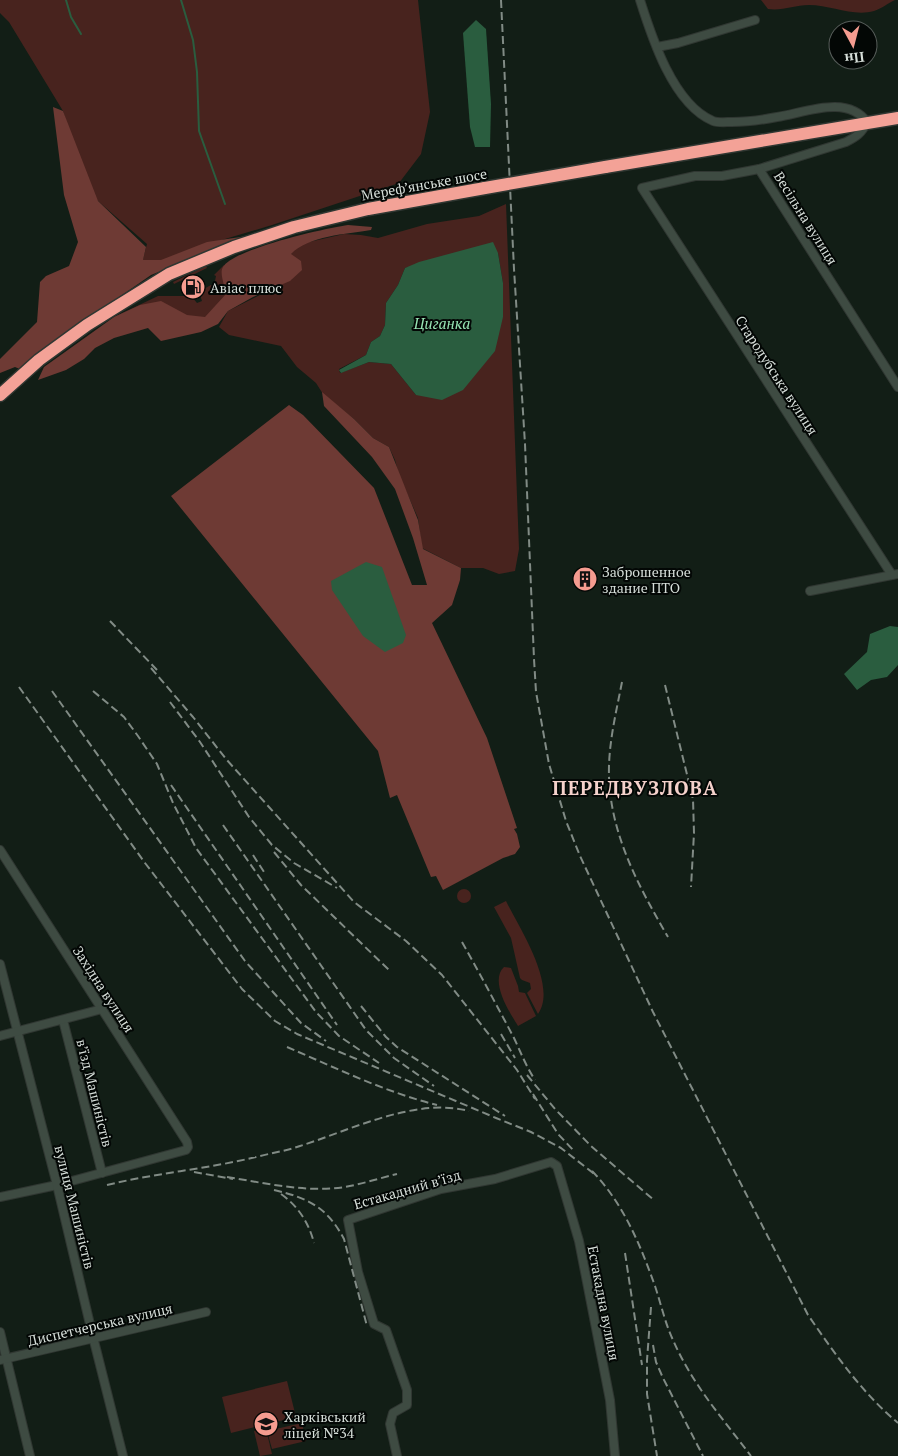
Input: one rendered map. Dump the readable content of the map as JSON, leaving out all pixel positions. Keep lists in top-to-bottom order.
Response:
{
  "streets": {
    "highway": ["Мереф’янське шосе"],
    "street": [
      "Весільна вулиця",
      "Стародубська вулиця",
      "Західна вулиця",
      "в’їзд Машиністів",
      "Естакадний в’їзд",
      "вулиця Машиністів",
      "Естакадна вулиця",
      "Диспетчерська вулиця"
    ]
  },
  "crossings": [
    ["Мереф’янське шосе", "Весільна вулиця"],
    ["Весільна вулиця", "Стародубська вулиця"],
    ["Західна вулиця", "в’їзд Машиністів"],
    ["Естакадний в’їзд", "Естакадна вулиця"],
    ["вулиця Машиністів", "Диспетчерська вулиця"]
  ],
  "districts": ["ПЕРЕДВУЗЛОВА"],
  "water": ["Циганка"],
  "places": {
    "fuel station": ["Авіас плюс"],
    "building": ["Заброшенное здание ПТО"],
    "school or university": ["Харківський ліцей №34"]
  },
  "north": "bottom"
}
